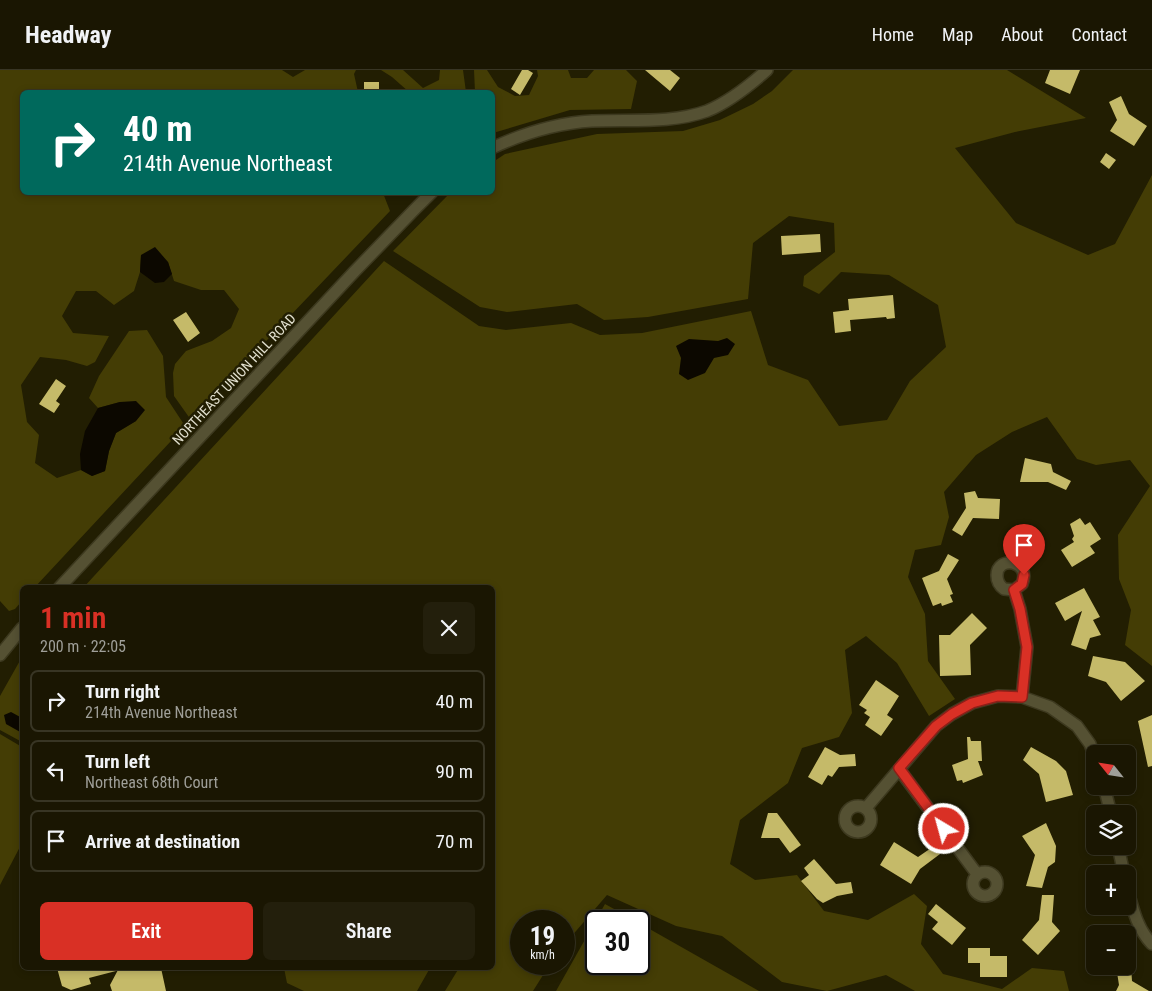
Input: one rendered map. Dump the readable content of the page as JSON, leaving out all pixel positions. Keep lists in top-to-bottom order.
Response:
{
  "streets": {
    "street": ["NORTHEAST UNION HILL ROAD"]
  },
  "north": "top left",
  "page": {
    "header": "Headway",
    "nav": [
      "Home",
      "Map",
      "About",
      "Contact"
    ],
    "turn": ["40 m", "214th Avenue Northeast"],
    "heading": ["1 min", "200 m · 22:05"],
    "list": [
      {
        "name": "Turn right",
        "note": "214th Avenue Northeast",
        "value": "40 m"
      },
      {
        "name": "Turn left",
        "note": "Northeast 68th Court",
        "value": "90 m"
      },
      {
        "name": "Arrive at destination",
        "value": "70 m"
      }
    ],
    "map_buttons": ["+", "−"],
    "buttons": ["Exit", "Share"],
    "speed": "19 km/h",
    "limit": "30"
  }
}
